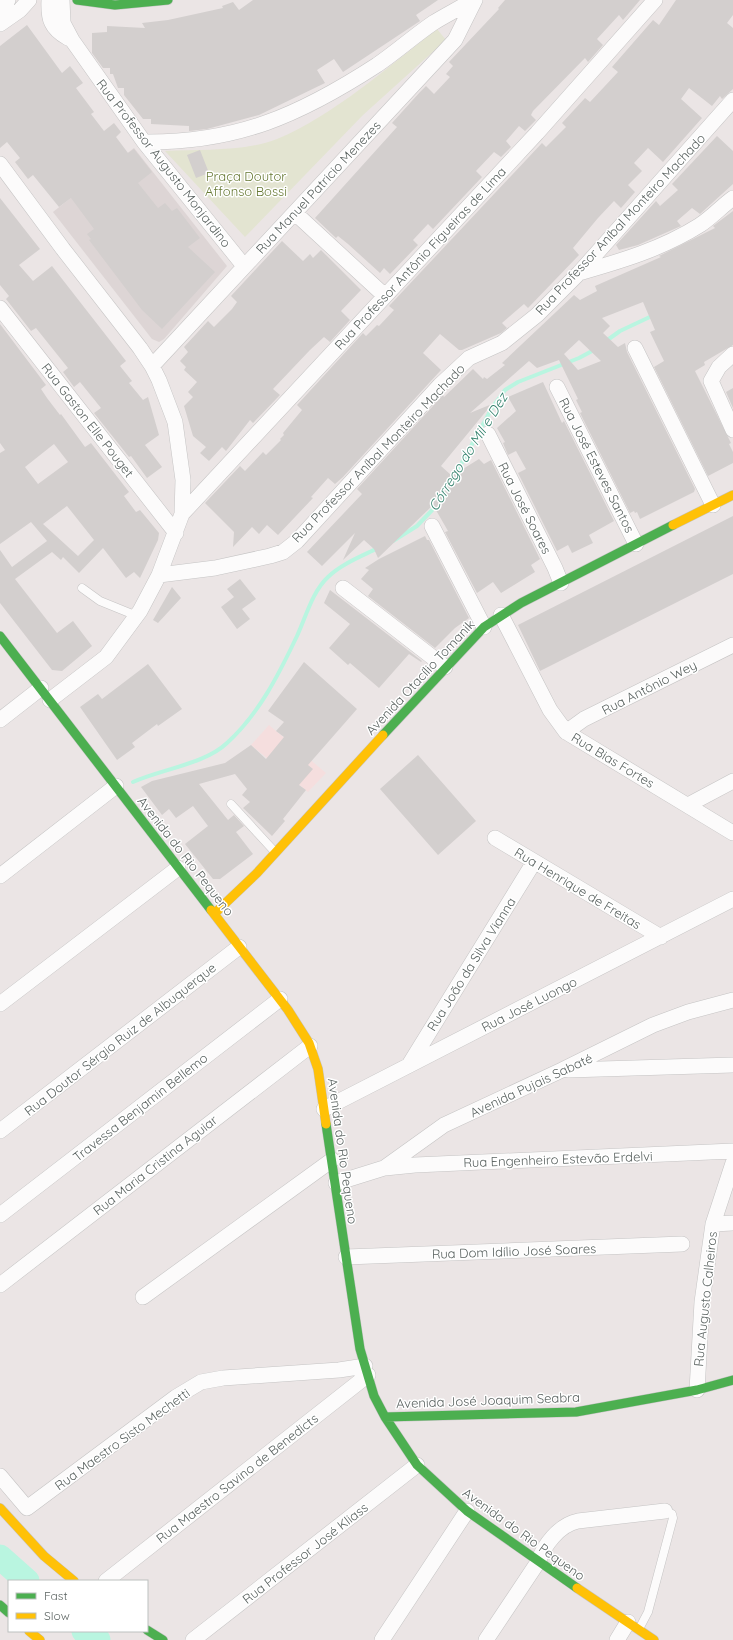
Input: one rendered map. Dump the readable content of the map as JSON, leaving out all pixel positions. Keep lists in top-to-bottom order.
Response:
{
  "streets": {
    "main road": ["Avenida Otacílio Tomanik", "Avenida do Rio Pequeno", "Avenida José Joaquim Seabra"],
    "street": [
      "Rua Professor Augusto Monjardino",
      "Rua Manuel Patricio Menezes",
      "Rua Professor Aníbal Monteiro Machado",
      "Rua Professor Antônio Figueiras de Lima",
      "Rua Gaston Elle Pouget",
      "Rua José Esteves Santos",
      "Rua José Soares",
      "Rua Antônio Wey",
      "Rua Bias Fortes",
      "Rua Henrique de Freitas",
      "Rua João da Silva Vianna",
      "Rua José Luongo",
      "Rua Doutor Sérgio Ruiz de Albuquerque",
      "Avenida Pujais Sabaté",
      "Travessa Benjamin Bellemo",
      "Rua Engenheiro Estevão Erdelvi",
      "Rua Maria Cristina Aguiar",
      "Rua Dom Idílio José Soares",
      "Rua Augusto Calheiros",
      "Rua Maestro Sisto Mechetti",
      "Rua Maestro Savino de Benedicts",
      "Rua Professor José Kliass"
    ]
  },
  "crossings": [
    ["Rua Professor Augusto Monjardino", "Rua Manuel Patricio Menezes"],
    ["Rua José Esteves Santos", "Avenida Otacílio Tomanik"],
    ["Rua José Soares", "Avenida Otacílio Tomanik"],
    ["Avenida Otacílio Tomanik", "Rua Bias Fortes"],
    ["Avenida Otacílio Tomanik", "Avenida do Rio Pequeno"],
    ["Rua Antônio Wey", "Rua Bias Fortes"],
    ["Avenida do Rio Pequeno", "Rua José Luongo"],
    ["Avenida do Rio Pequeno", "Rua Doutor Sérgio Ruiz de Albuquerque"],
    ["Avenida do Rio Pequeno", "Avenida Pujais Sabaté"],
    ["Avenida do Rio Pequeno", "Travessa Benjamin Bellemo"],
    ["Avenida do Rio Pequeno", "Rua Maria Cristina Aguiar"],
    ["Avenida do Rio Pequeno", "Rua Dom Idílio José Soares"],
    ["Avenida do Rio Pequeno", "Avenida José Joaquim Seabra"],
    ["Avenida do Rio Pequeno", "Rua Maestro Sisto Mechetti"],
    ["Avenida do Rio Pequeno", "Rua Maestro Savino de Benedicts"],
    ["Avenida do Rio Pequeno", "Rua Professor José Kliass"],
    ["Rua Henrique de Freitas", "Rua João da Silva Vianna"],
    ["Rua Henrique de Freitas", "Rua José Luongo"],
    ["Rua João da Silva Vianna", "Rua José Luongo"],
    ["Avenida Pujais Sabaté", "Rua Engenheiro Estevão Erdelvi"],
    ["Rua Augusto Calheiros", "Avenida José Joaquim Seabra"],
    ["Rua Maestro Sisto Mechetti", "Rua Maestro Savino de Benedicts"]
  ],
  "water": ["Córrego do Mil e Dez"],
  "parks": ["Praça Doutor Affonso Bossi"],
  "legend": ["Fast", "Slow"]
}
